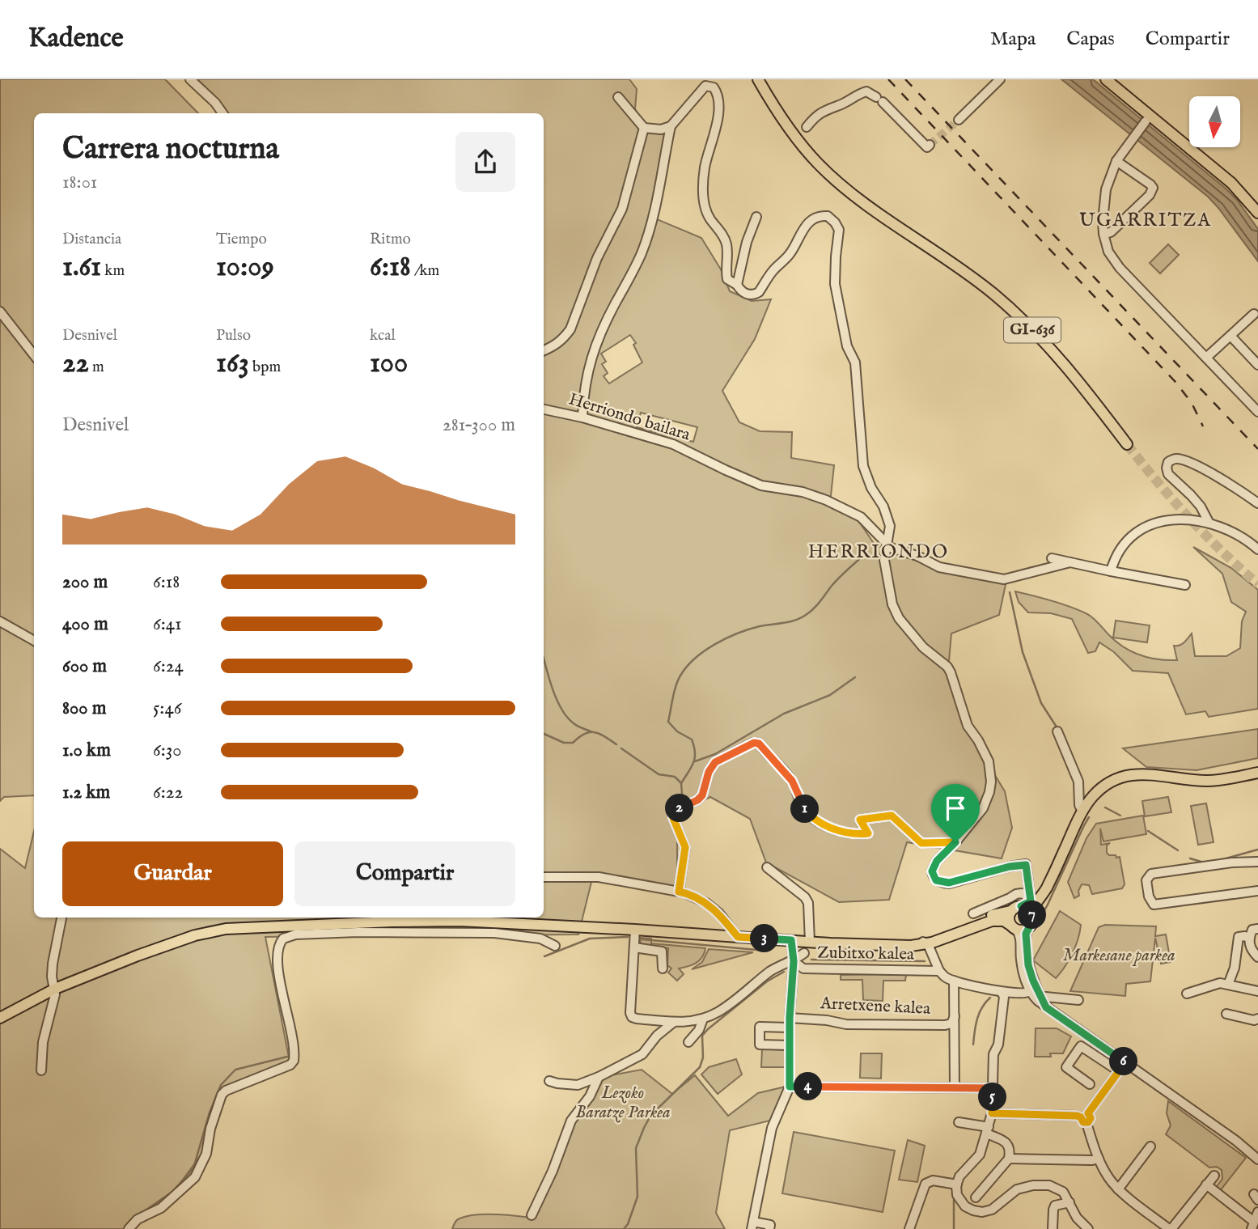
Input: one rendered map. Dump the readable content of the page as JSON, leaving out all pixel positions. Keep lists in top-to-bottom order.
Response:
{
  "streets": {
    "main road": ["GI-636"],
    "street": ["Herriondo bailara", "Zubitxo kalea", "Arretxene kalea"]
  },
  "districts": ["UGARRITZA", "HERRIONDO"],
  "parks": ["Markesane parkea", "Lezoko Baratze Parkea"],
  "north": "bottom",
  "page": {
    "header": "Kadence",
    "nav": ["Mapa", "Capas", "Compartir"],
    "heading": ["Carrera nocturna", "18:01"],
    "stats": [
      ["Distancia", "1.61 km"],
      ["Tiempo", "10:09"],
      ["Ritmo", "6:18 /km"],
      ["Desnivel", "22 m"],
      ["Pulso", "163 bpm"],
      ["kcal", "100"]
    ],
    "chart": ["Desnivel", "281–300 m"],
    "list": [
      {
        "name": "200 m",
        "note": "6:18"
      },
      {
        "name": "400 m",
        "note": "6:41"
      },
      {
        "name": "600 m",
        "note": "6:24"
      },
      {
        "name": "800 m",
        "note": "5:46"
      },
      {
        "name": "1.0 km",
        "note": "6:30"
      },
      {
        "name": "1.2 km",
        "note": "6:22"
      }
    ],
    "pins": [
      "2",
      "1",
      "7",
      "3",
      "6",
      "4",
      "5"
    ],
    "buttons": ["Guardar", "Compartir"]
  }
}
